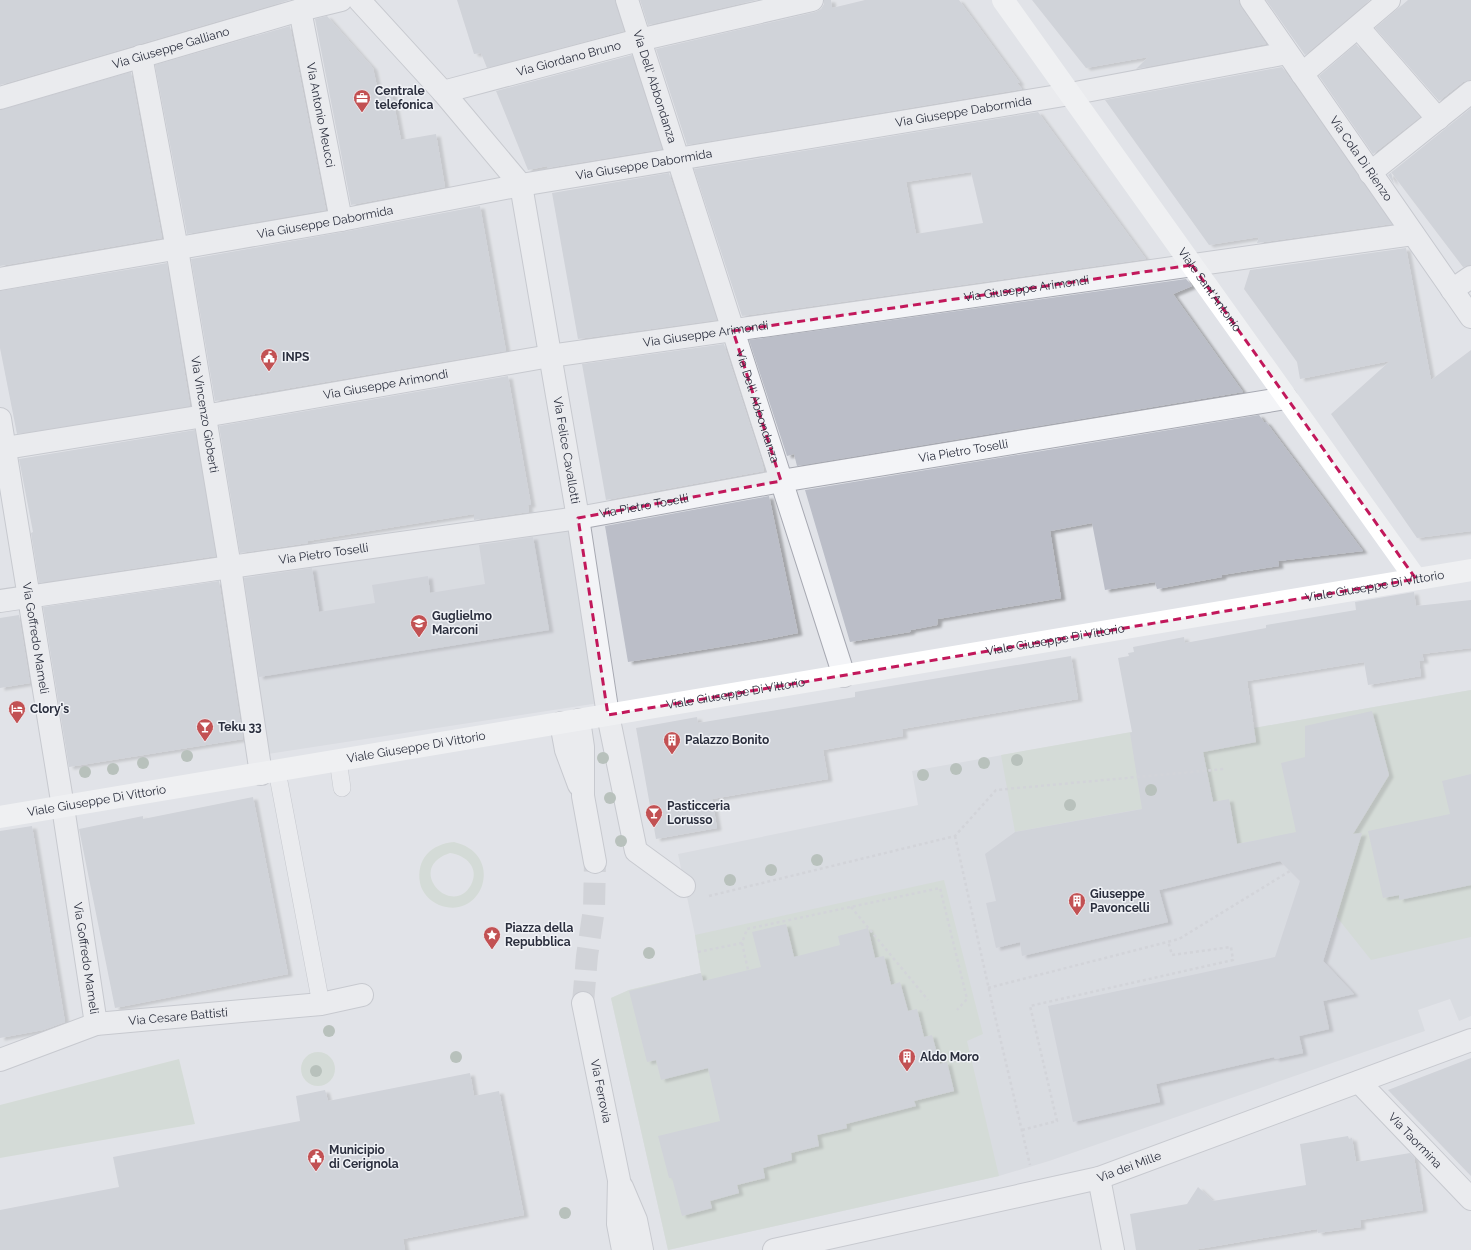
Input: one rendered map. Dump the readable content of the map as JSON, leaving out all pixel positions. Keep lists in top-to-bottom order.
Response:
{
  "streets": {
    "street": [
      "Via Giuseppe Galliano",
      "Via Giordano Bruno",
      "Via Dell' Abbondanza",
      "Via Giuseppe Dabormida",
      "Via Antonio Meucci",
      "Via Cola Di Rienzo",
      "Via Giuseppe Arimondi",
      "Viale Sant'Antonio",
      "Via Vincenzo Gioberti",
      "Via Felice Cavallotti",
      "Via Pietro Toselli",
      "Viale Giuseppe Di Vittorio",
      "Via Goffredo Mameli",
      "Via Cesare Battisti",
      "Via Ferrovia",
      "Via Taormina",
      "Via dei Mille"
    ]
  },
  "crossings": [
    ["Via Giuseppe Galliano", "Via Antonio Meucci"],
    ["Via Giuseppe Galliano", "Via Vincenzo Gioberti"],
    ["Via Giordano Bruno", "Via Dell' Abbondanza"],
    ["Via Dell' Abbondanza", "Via Giuseppe Dabormida"],
    ["Via Dell' Abbondanza", "Via Giuseppe Arimondi"],
    ["Via Dell' Abbondanza", "Via Pietro Toselli"],
    ["Via Dell' Abbondanza", "Viale Giuseppe Di Vittorio"],
    ["Via Giuseppe Dabormida", "Via Antonio Meucci"],
    ["Via Giuseppe Dabormida", "Via Cola Di Rienzo"],
    ["Via Giuseppe Dabormida", "Viale Sant'Antonio"],
    ["Via Giuseppe Dabormida", "Via Vincenzo Gioberti"],
    ["Via Giuseppe Dabormida", "Via Felice Cavallotti"],
    ["Via Cola Di Rienzo", "Via Giuseppe Arimondi"],
    ["Via Giuseppe Arimondi", "Viale Sant'Antonio"],
    ["Via Giuseppe Arimondi", "Via Vincenzo Gioberti"],
    ["Via Giuseppe Arimondi", "Via Felice Cavallotti"],
    ["Via Giuseppe Arimondi", "Via Goffredo Mameli"],
    ["Viale Sant'Antonio", "Via Pietro Toselli"],
    ["Viale Sant'Antonio", "Viale Giuseppe Di Vittorio"],
    ["Via Vincenzo Gioberti", "Via Pietro Toselli"],
    ["Via Vincenzo Gioberti", "Viale Giuseppe Di Vittorio"],
    ["Via Felice Cavallotti", "Via Pietro Toselli"],
    ["Via Felice Cavallotti", "Viale Giuseppe Di Vittorio"],
    ["Via Pietro Toselli", "Via Goffredo Mameli"],
    ["Viale Giuseppe Di Vittorio", "Via Goffredo Mameli"],
    ["Via Goffredo Mameli", "Via Cesare Battisti"],
    ["Via Taormina", "Via dei Mille"]
  ],
  "places": {
    "office": ["Centrale telefonica"],
    "public building": ["INPS", "Municipio di Cerignola"],
    "school or university": ["Guglielmo Marconi"],
    "hotel": ["Clory's"],
    "bar": ["Teku 33", "Pasticceria Lorusso"],
    "building": ["Palazzo Bonito", "Giuseppe Pavoncelli", "Aldo Moro"],
    "place": ["Piazza della Repubblica"]
  }
}
